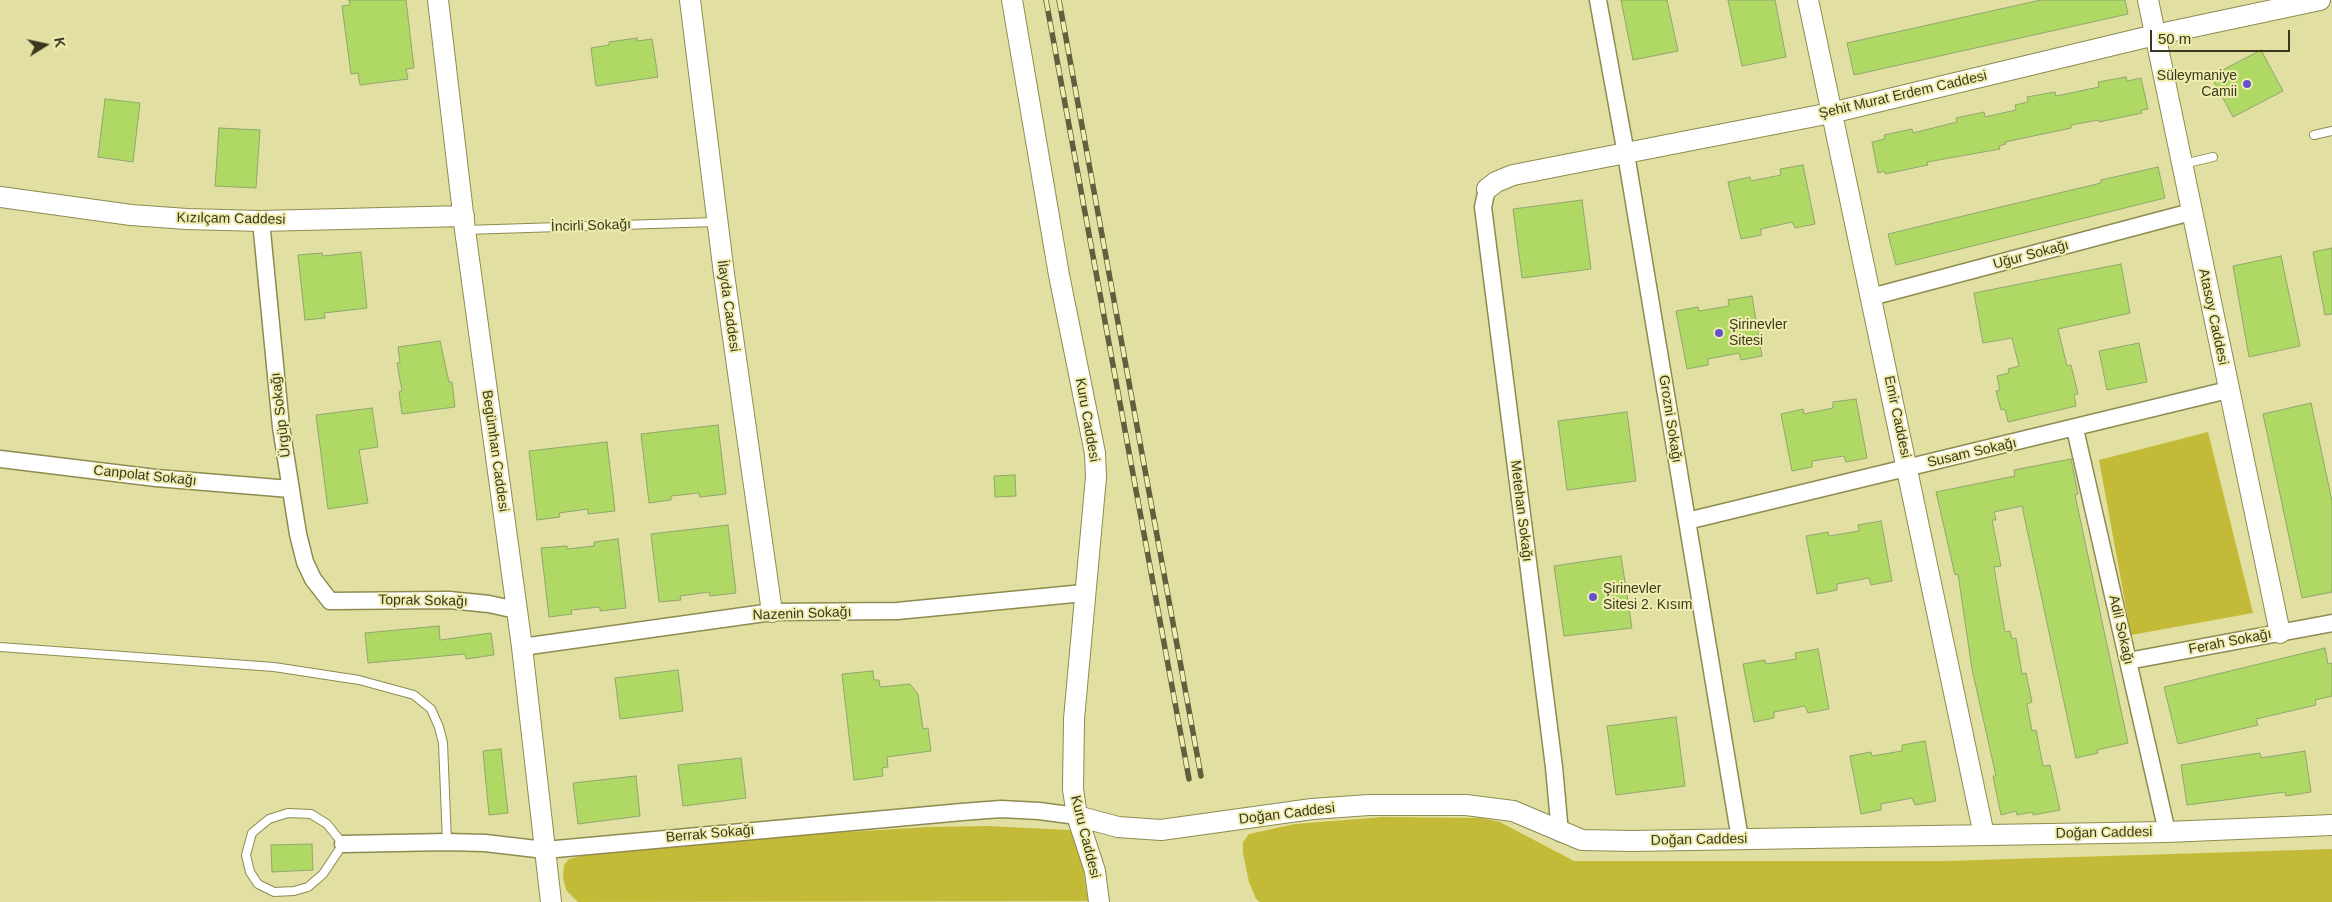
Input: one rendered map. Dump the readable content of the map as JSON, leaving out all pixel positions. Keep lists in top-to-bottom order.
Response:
{
  "streets": {
    "street": [
      "Şehit Murat Erdem Caddesi",
      "Kızılçam Caddesi",
      "Uğur Sokağı",
      "İlayda Caddesi",
      "Atasoy Caddesi",
      "Ürgüp Sokağı",
      "Emir Caddesi",
      "Grozni Sokağı",
      "Kuru Caddesi",
      "Begümhan Caddesi",
      "Susam Sokağı",
      "Canpolat Sokağı",
      "Metehan Sokağı",
      "Toprak Sokağı",
      "Nazenin Sokağı",
      "Adil Sokağı",
      "Ferah Sokağı",
      "Doğan Caddesi",
      "Berrak Sokağı"
    ],
    "lane": ["İncirli Sokağı"]
  },
  "crossings": [
    ["Şehit Murat Erdem Caddesi", "Atasoy Caddesi"],
    ["Şehit Murat Erdem Caddesi", "Emir Caddesi"],
    ["Şehit Murat Erdem Caddesi", "Grozni Sokağı"],
    ["Şehit Murat Erdem Caddesi", "Metehan Sokağı"],
    ["Kızılçam Caddesi", "İncirli Sokağı"],
    ["Kızılçam Caddesi", "Ürgüp Sokağı"],
    ["Kızılçam Caddesi", "Begümhan Caddesi"],
    ["İncirli Sokağı", "İlayda Caddesi"],
    ["İncirli Sokağı", "Begümhan Caddesi"],
    ["Uğur Sokağı", "Atasoy Caddesi"],
    ["Uğur Sokağı", "Emir Caddesi"],
    ["İlayda Caddesi", "Nazenin Sokağı"],
    ["Atasoy Caddesi", "Susam Sokağı"],
    ["Atasoy Caddesi", "Ferah Sokağı"],
    ["Ürgüp Sokağı", "Canpolat Sokağı"],
    ["Ürgüp Sokağı", "Toprak Sokağı"],
    ["Emir Caddesi", "Susam Sokağı"],
    ["Emir Caddesi", "Doğan Caddesi"],
    ["Grozni Sokağı", "Susam Sokağı"],
    ["Grozni Sokağı", "Doğan Caddesi"],
    ["Kuru Caddesi", "Nazenin Sokağı"],
    ["Kuru Caddesi", "Doğan Caddesi"],
    ["Kuru Caddesi", "Berrak Sokağı"],
    ["Begümhan Caddesi", "Toprak Sokağı"],
    ["Begümhan Caddesi", "Nazenin Sokağı"],
    ["Begümhan Caddesi", "Berrak Sokağı"],
    ["Susam Sokağı", "Adil Sokağı"],
    ["Metehan Sokağı", "Doğan Caddesi"],
    ["Adil Sokağı", "Ferah Sokağı"],
    ["Adil Sokağı", "Doğan Caddesi"],
    ["Doğan Caddesi", "Berrak Sokağı"]
  ],
  "places": ["Süleymaniye Camii", "Şirinevler Sitesi", "Şirinevler Sitesi 2. Kısım"],
  "scale_bar": "50 m",
  "north": "right"
}
